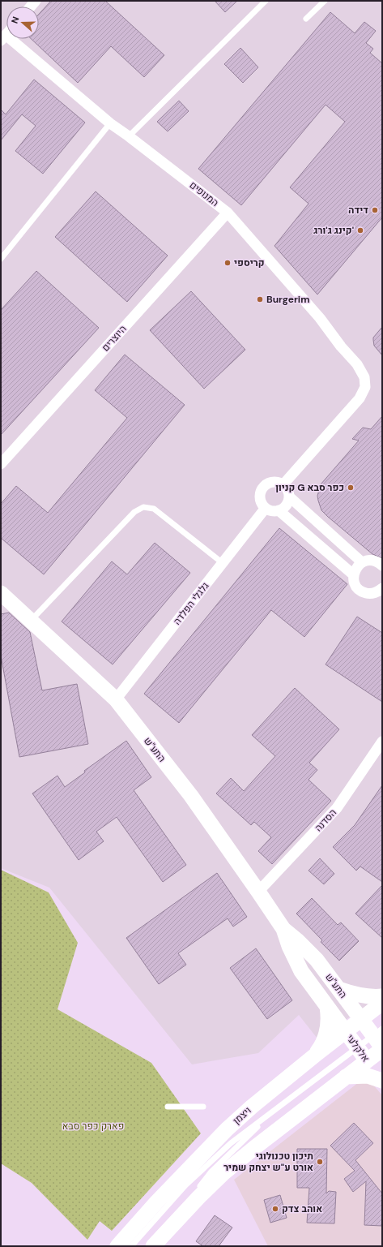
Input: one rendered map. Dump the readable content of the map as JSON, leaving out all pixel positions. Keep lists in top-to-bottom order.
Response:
{
  "streets": {
    "main road": ["התע\"ש", "אלקלעי", "ויצמן"],
    "street": [
      "המנופים",
      "היוצרים",
      "גלגלי הפלדה",
      "הסדנה"
    ]
  },
  "crossings": [
    ["המנופים", "היוצרים"],
    ["המנופים", "גלגלי הפלדה"],
    ["גלגלי הפלדה", "התע\"ש"],
    ["התע\"ש", "הסדנה"],
    ["התע\"ש", "אלקלעי"],
    ["התע\"ש", "ויצמן"],
    ["אלקלעי", "ויצמן"]
  ],
  "parks": ["פארק כפר סבא"],
  "places": [
    "דידה",
    "קינג ג'ורג'",
    "קריספי",
    "Burgerim",
    "קניון G כפר סבא",
    "תיכון טכנולוגי אורט ע\"ש יצחק שמיר",
    "אוהב צדק"
  ],
  "north": "left"
}
